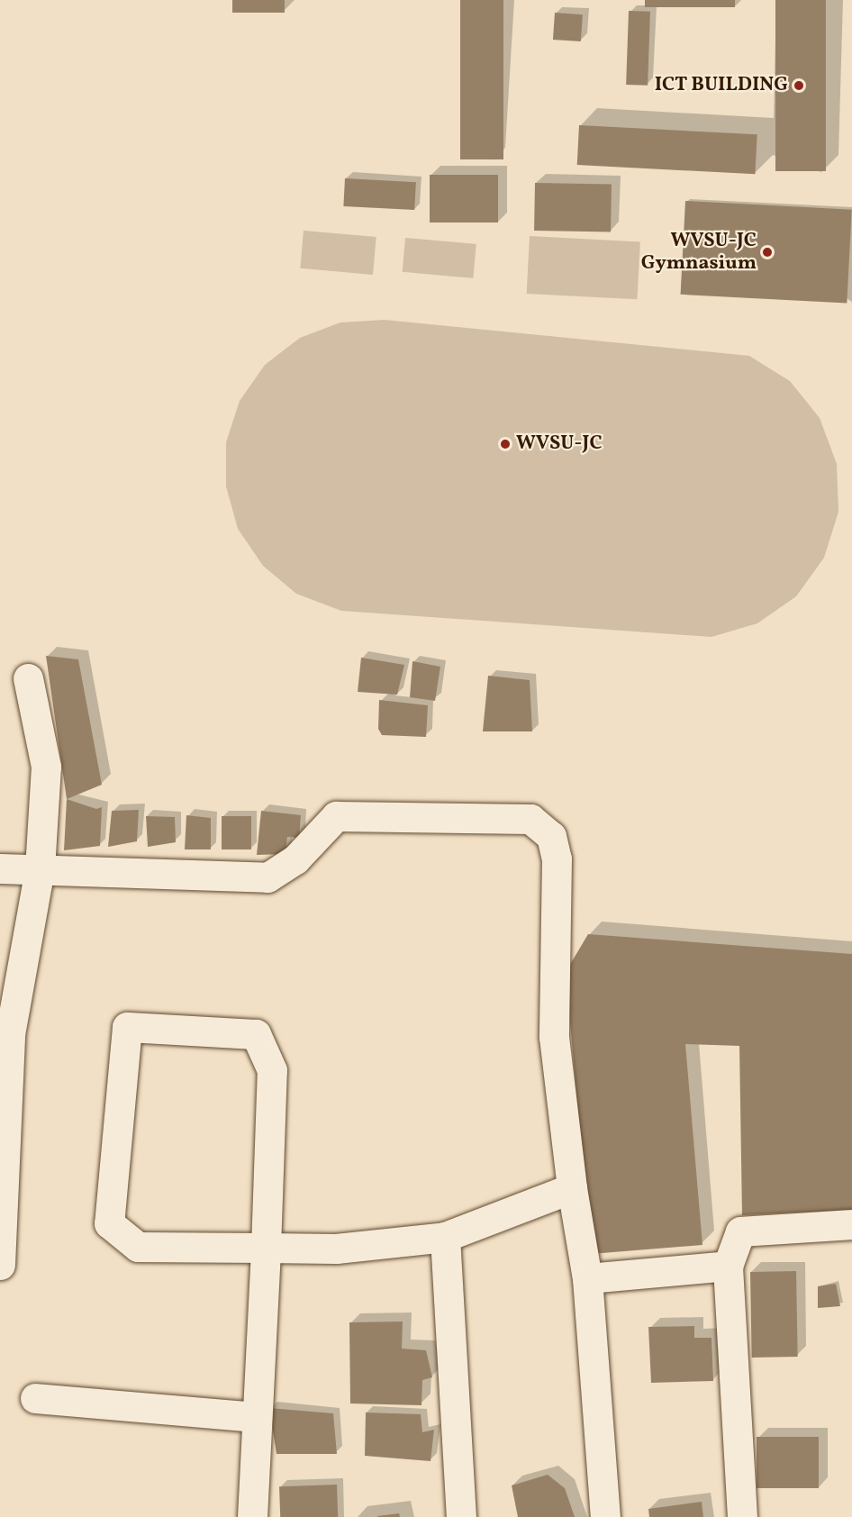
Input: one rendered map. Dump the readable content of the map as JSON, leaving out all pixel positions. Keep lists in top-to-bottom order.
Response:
{
  "places": ["ICT BUILDING", "WVSU-JC Gymnasium", "WVSU-JC"]
}
